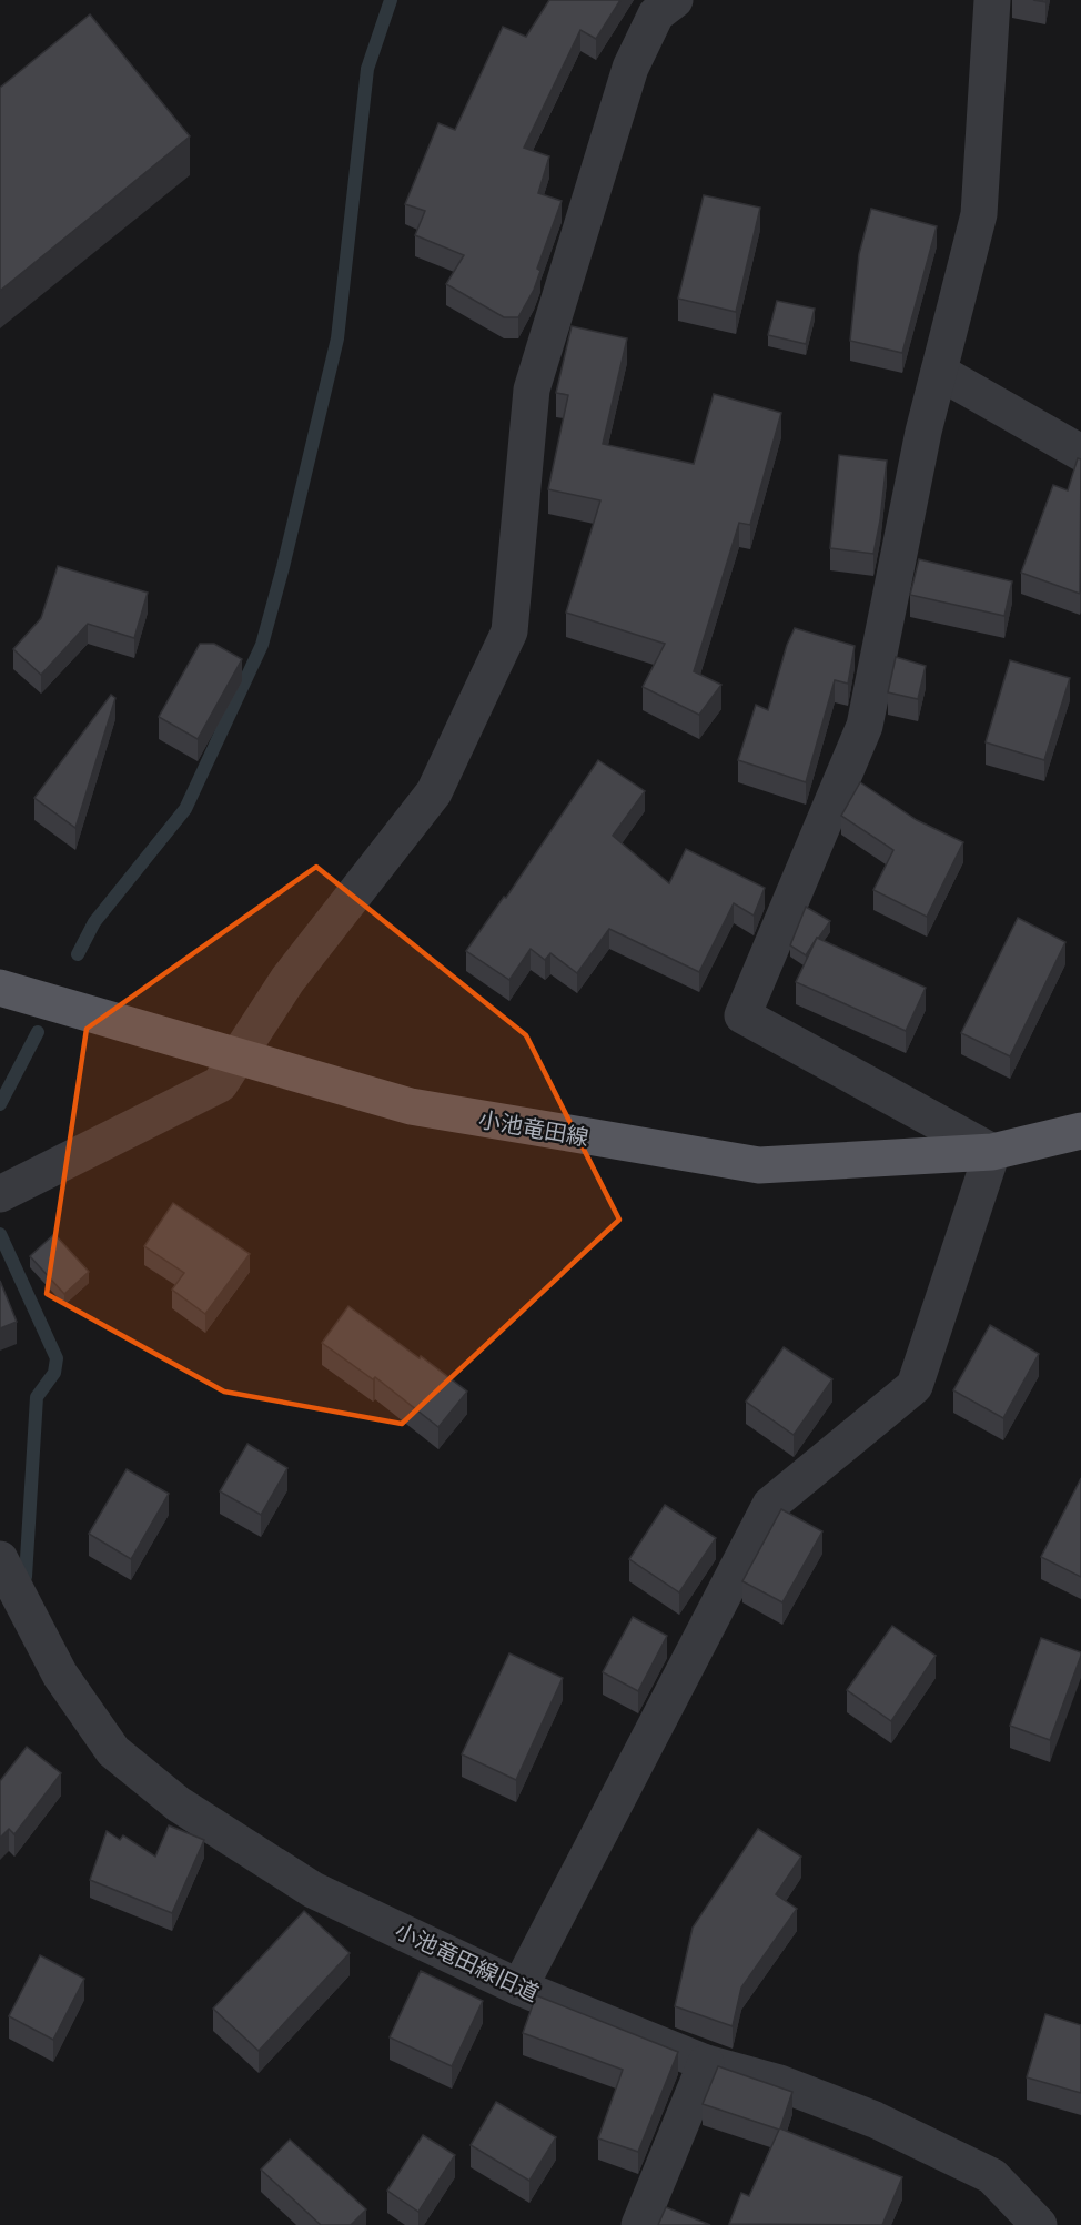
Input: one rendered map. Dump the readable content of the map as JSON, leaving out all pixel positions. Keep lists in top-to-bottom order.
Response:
{
  "streets": {
    "main road": ["小池竜田線"],
    "street": ["小池竜田線旧道"]
  }
}
